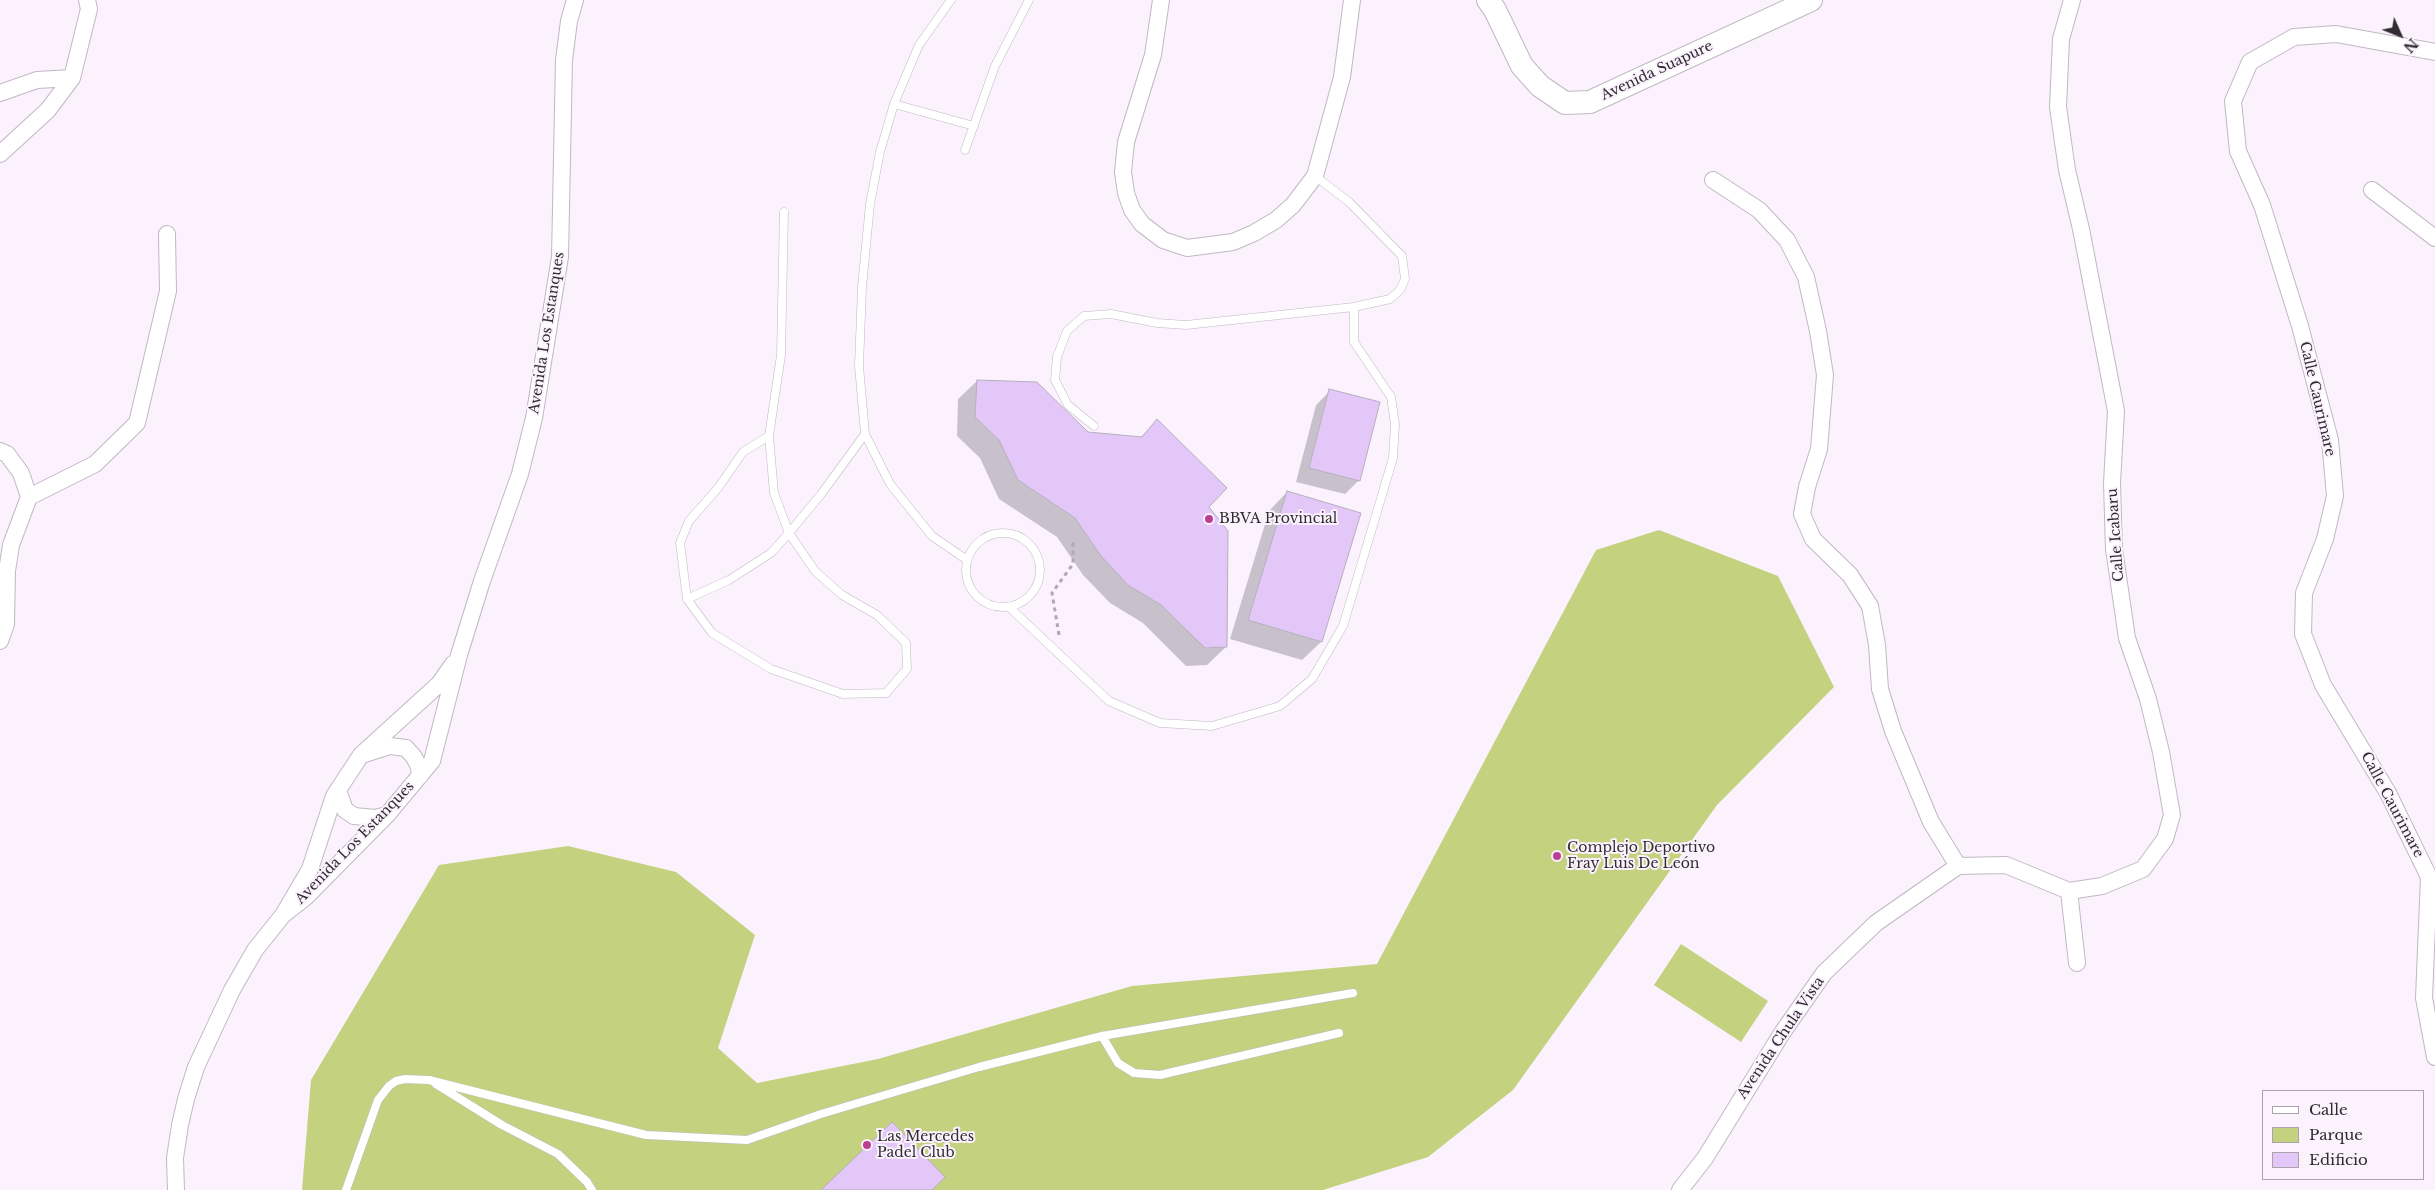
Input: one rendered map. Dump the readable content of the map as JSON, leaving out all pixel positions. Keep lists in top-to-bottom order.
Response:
{
  "streets": {
    "street": [
      "Avenida Suapure",
      "Avenida Los Estanques",
      "Calle Caurimare",
      "Calle Icabaru",
      "Avenida Chula Vista"
    ]
  },
  "places": ["BBVA Provincial", "Complejo Deportivo Fray Luis De León", "Las Mercedes Padel Club"],
  "legend": ["Calle", "Parque", "Edificio"],
  "north": "bottom right"
}
